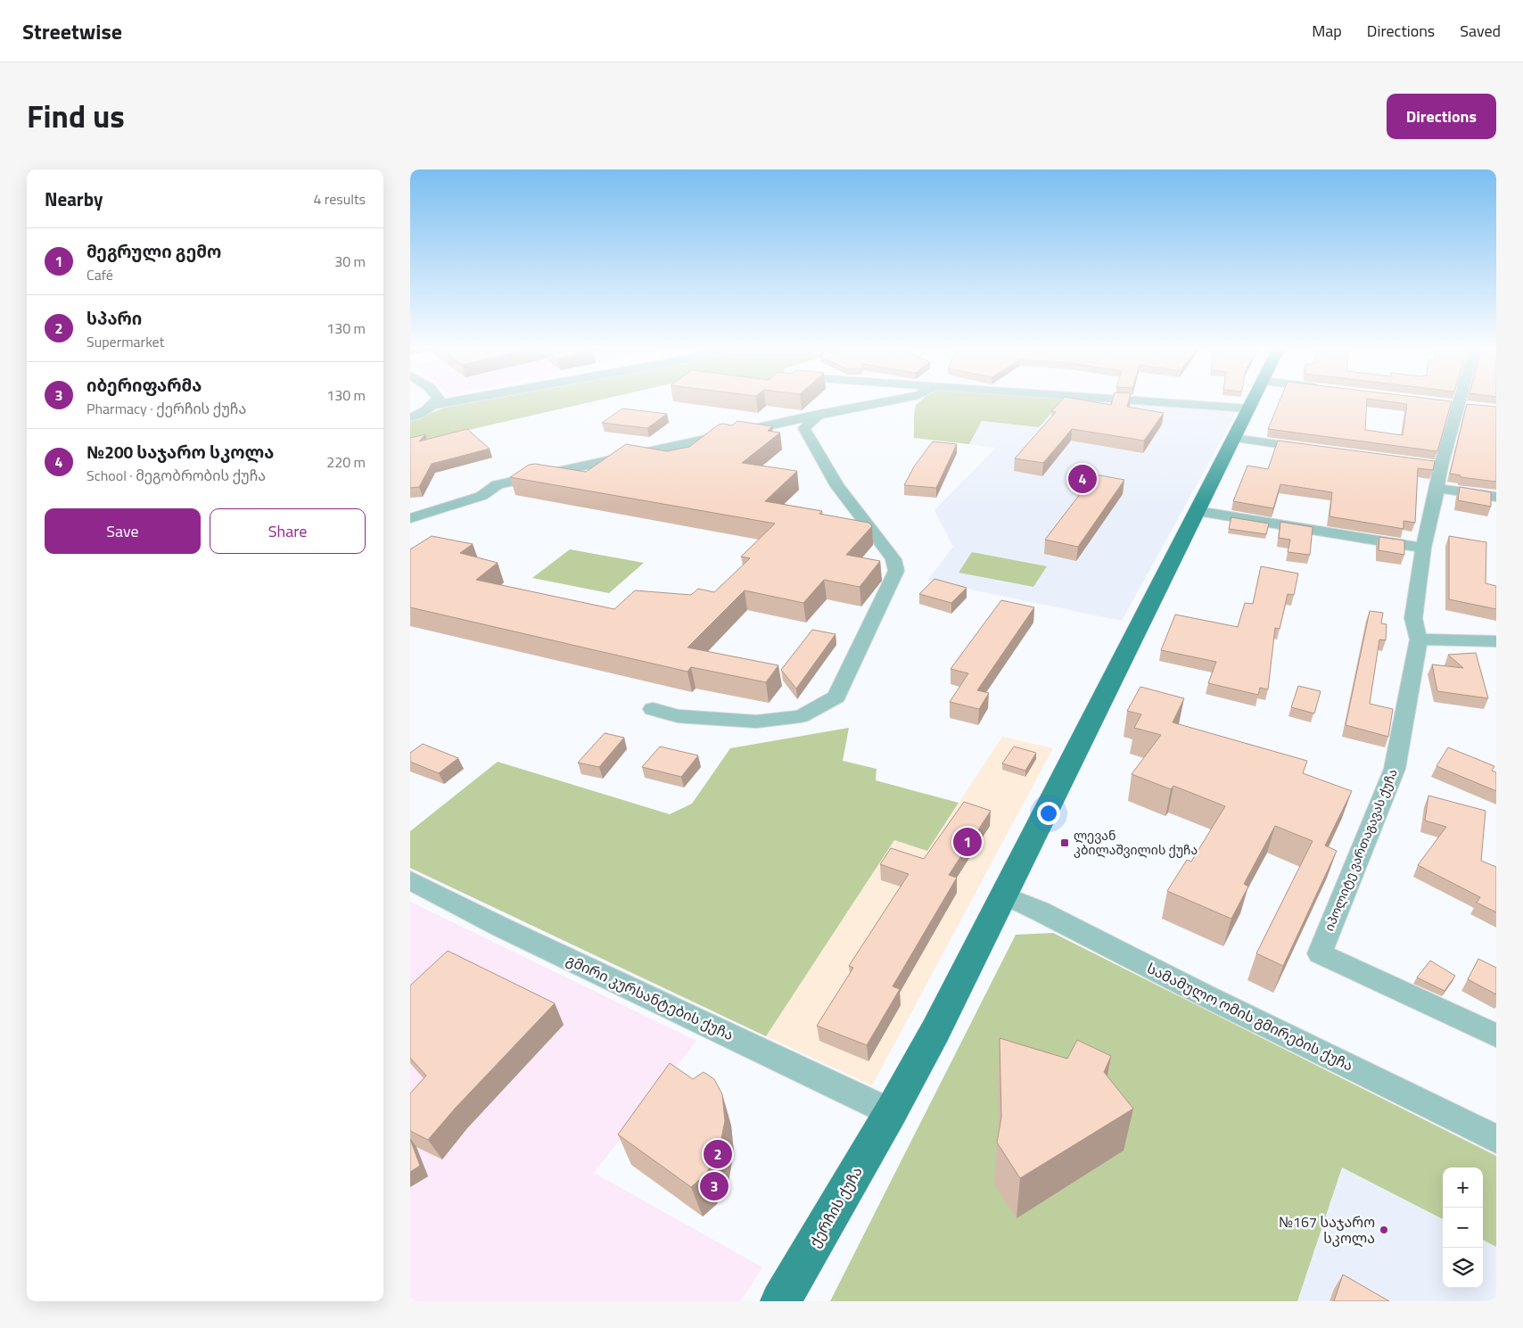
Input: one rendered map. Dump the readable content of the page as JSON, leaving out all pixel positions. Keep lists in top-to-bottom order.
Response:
{
  "streets": {
    "main road": ["ქერჩის ქუჩა"],
    "street": ["იპოლიტე ვართაგავას ქუჩა", "გმირი კურსანტების ქუჩა", "სამამულო ომის გმირების ქუჩა"]
  },
  "crossings": [
    ["გმირი კურსანტების ქუჩა", "ქერჩის ქუჩა"]
  ],
  "places": {
    "transit": ["ლევან კბილაშვილის ქუჩა"],
    "other": ["№167 საჯარო სკოლა"]
  },
  "page": {
    "header": "Streetwise",
    "nav": ["Map", "Directions", "Saved"],
    "title": "Find us",
    "buttons": [
      "Directions",
      ["Save", "Share"]
    ],
    "heading": ["Nearby", "4 results"],
    "list": [
      {
        "mark": "1",
        "name": "მეგრული გემო",
        "note": "Café",
        "value": "30 m"
      },
      {
        "mark": "2",
        "name": "სპარი",
        "note": "Supermarket",
        "value": "130 m"
      },
      {
        "mark": "3",
        "name": "იბერიფარმა",
        "note": "Pharmacy · ქერჩის ქუჩა",
        "value": "130 m"
      },
      {
        "mark": "4",
        "name": "№200 საჯარო სკოლა",
        "note": "School · მეგობრობის ქუჩა",
        "value": "220 m"
      }
    ],
    "pins": [
      "4",
      "1",
      "2",
      "3"
    ],
    "map_buttons": ["+", "−"]
  }
}
